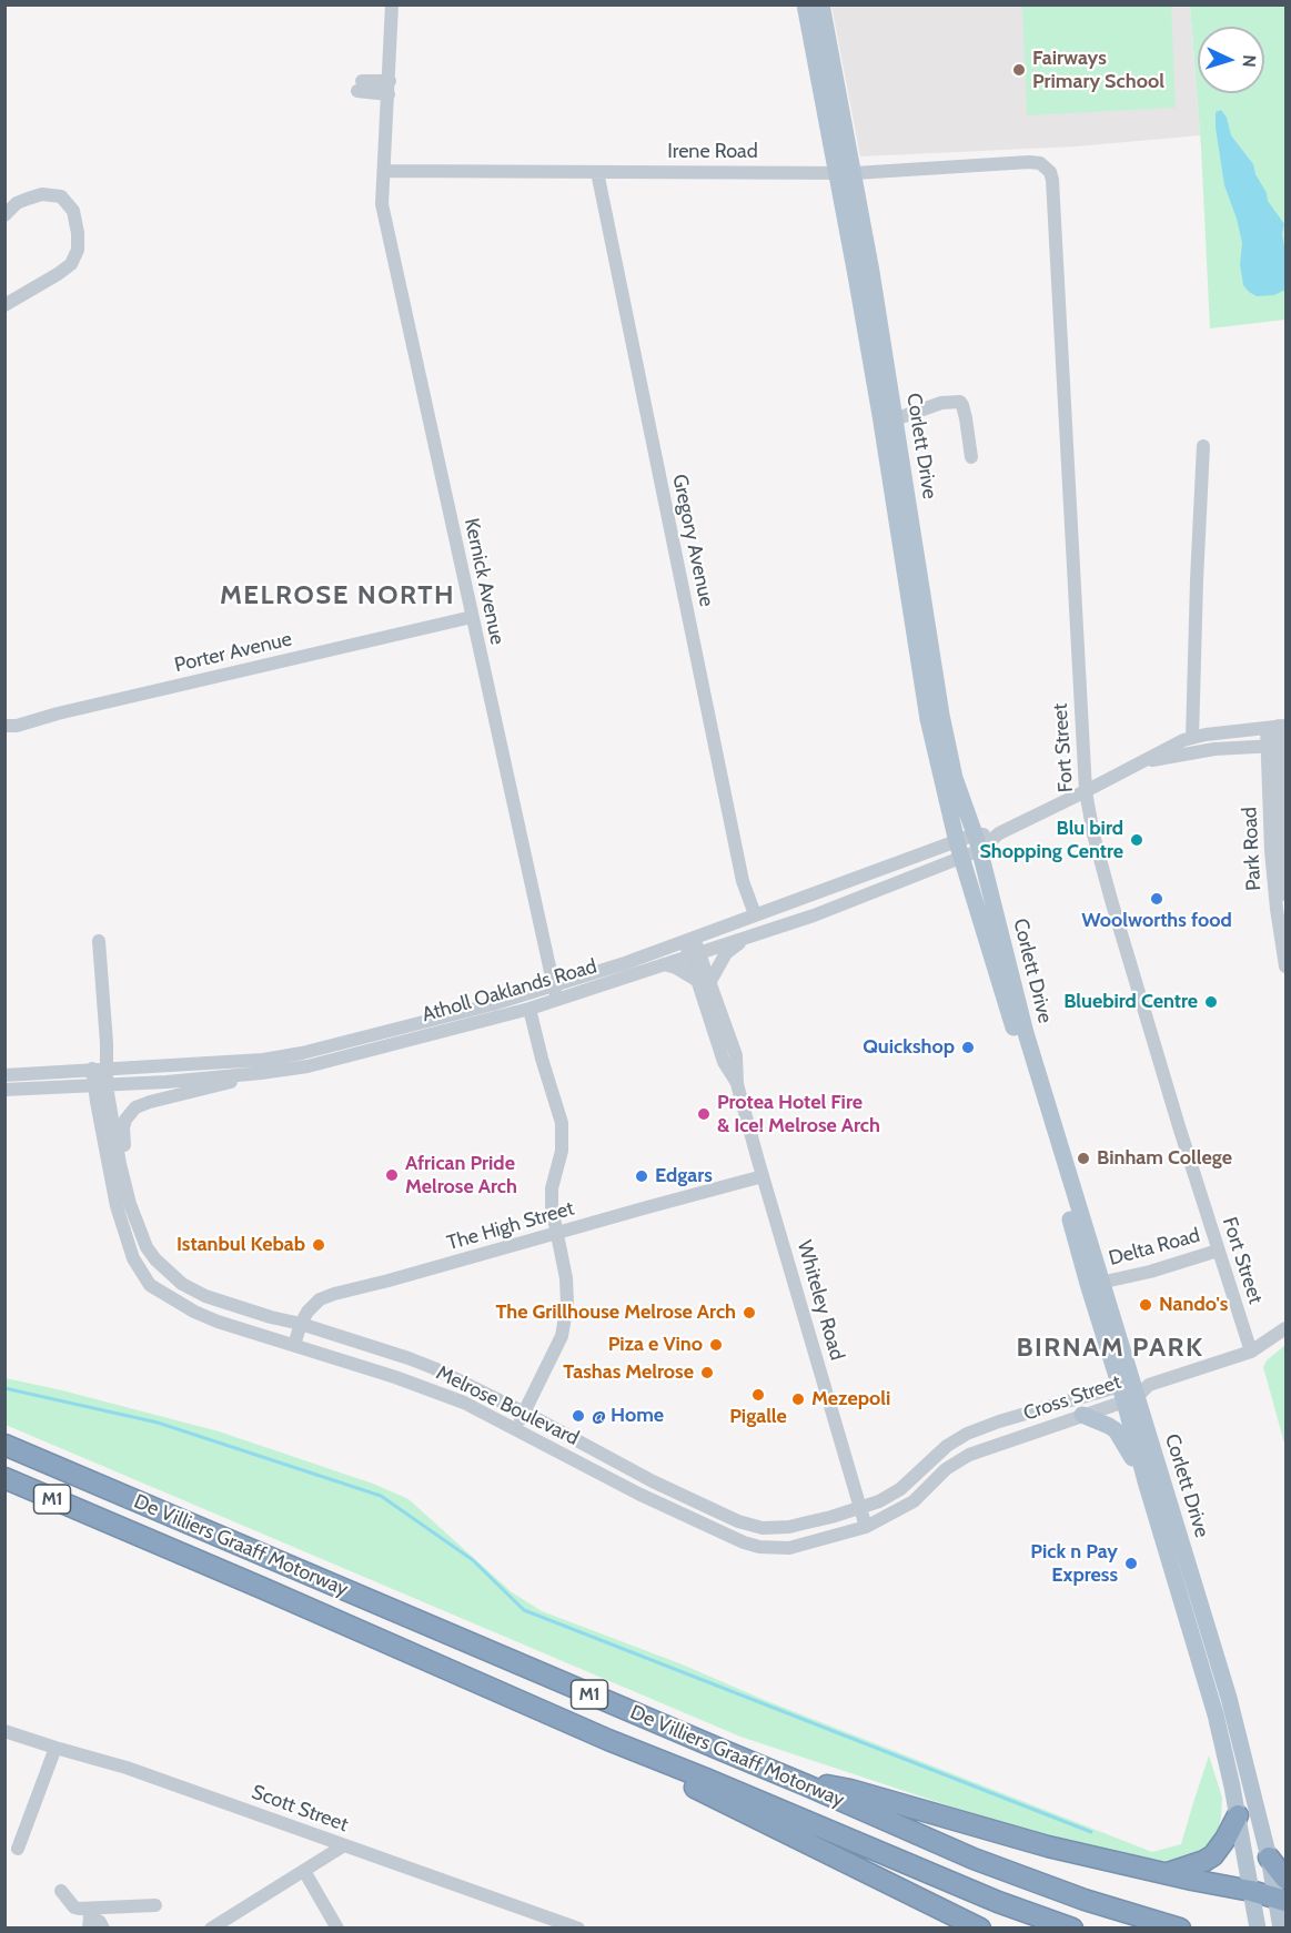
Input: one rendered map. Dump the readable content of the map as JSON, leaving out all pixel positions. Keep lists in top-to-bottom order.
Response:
{
  "streets": {
    "highway": ["M1", "De Villiers Graaff Motorway"],
    "main road": ["Corlett Drive"],
    "street": [
      "Irene Road",
      "Gregory Avenue",
      "Kernick Avenue",
      "Porter Avenue",
      "Fort Street",
      "Park Road",
      "Atholl Oaklands Road",
      "The High Street",
      "Delta Road",
      "Whiteley Road",
      "Cross Street",
      "Melrose Boulevard",
      "Scott Street"
    ]
  },
  "crossings": [
    ["Irene Road", "Corlett Drive"],
    ["Irene Road", "Gregory Avenue"],
    ["Irene Road", "Kernick Avenue"],
    ["Irene Road", "Fort Street"],
    ["Corlett Drive", "Atholl Oaklands Road"],
    ["Corlett Drive", "Delta Road"],
    ["Corlett Drive", "Cross Street"],
    ["Gregory Avenue", "Atholl Oaklands Road"],
    ["Kernick Avenue", "Porter Avenue"],
    ["Kernick Avenue", "Atholl Oaklands Road"],
    ["Fort Street", "Atholl Oaklands Road"],
    ["Fort Street", "Delta Road"],
    ["Fort Street", "Cross Street"],
    ["Park Road", "Atholl Oaklands Road"],
    ["Atholl Oaklands Road", "Whiteley Road"],
    ["Atholl Oaklands Road", "Melrose Boulevard"],
    ["The High Street", "Whiteley Road"],
    ["The High Street", "Melrose Boulevard"],
    ["Whiteley Road", "Melrose Boulevard"],
    ["Cross Street", "Melrose Boulevard"]
  ],
  "districts": ["MELROSE NORTH", "BIRNAM PARK"],
  "places": [
    "Fairways Primary School",
    "Blu bird Shopping Centre",
    "Woolworths food",
    "Bluebird Centre",
    "Quickshop",
    "Protea Hotel Fire & Ice! Melrose Arch",
    "Binham College",
    "African Pride Melrose Arch",
    "Edgars",
    "Istanbul Kebab",
    "Nando's",
    "The Grillhouse Melrose Arch",
    "Piza e Vino",
    "Tashas Melrose",
    "Pigalle",
    "Mezepoli",
    "@ Home",
    "Pick n Pay Express"
  ],
  "north": "right"
}
